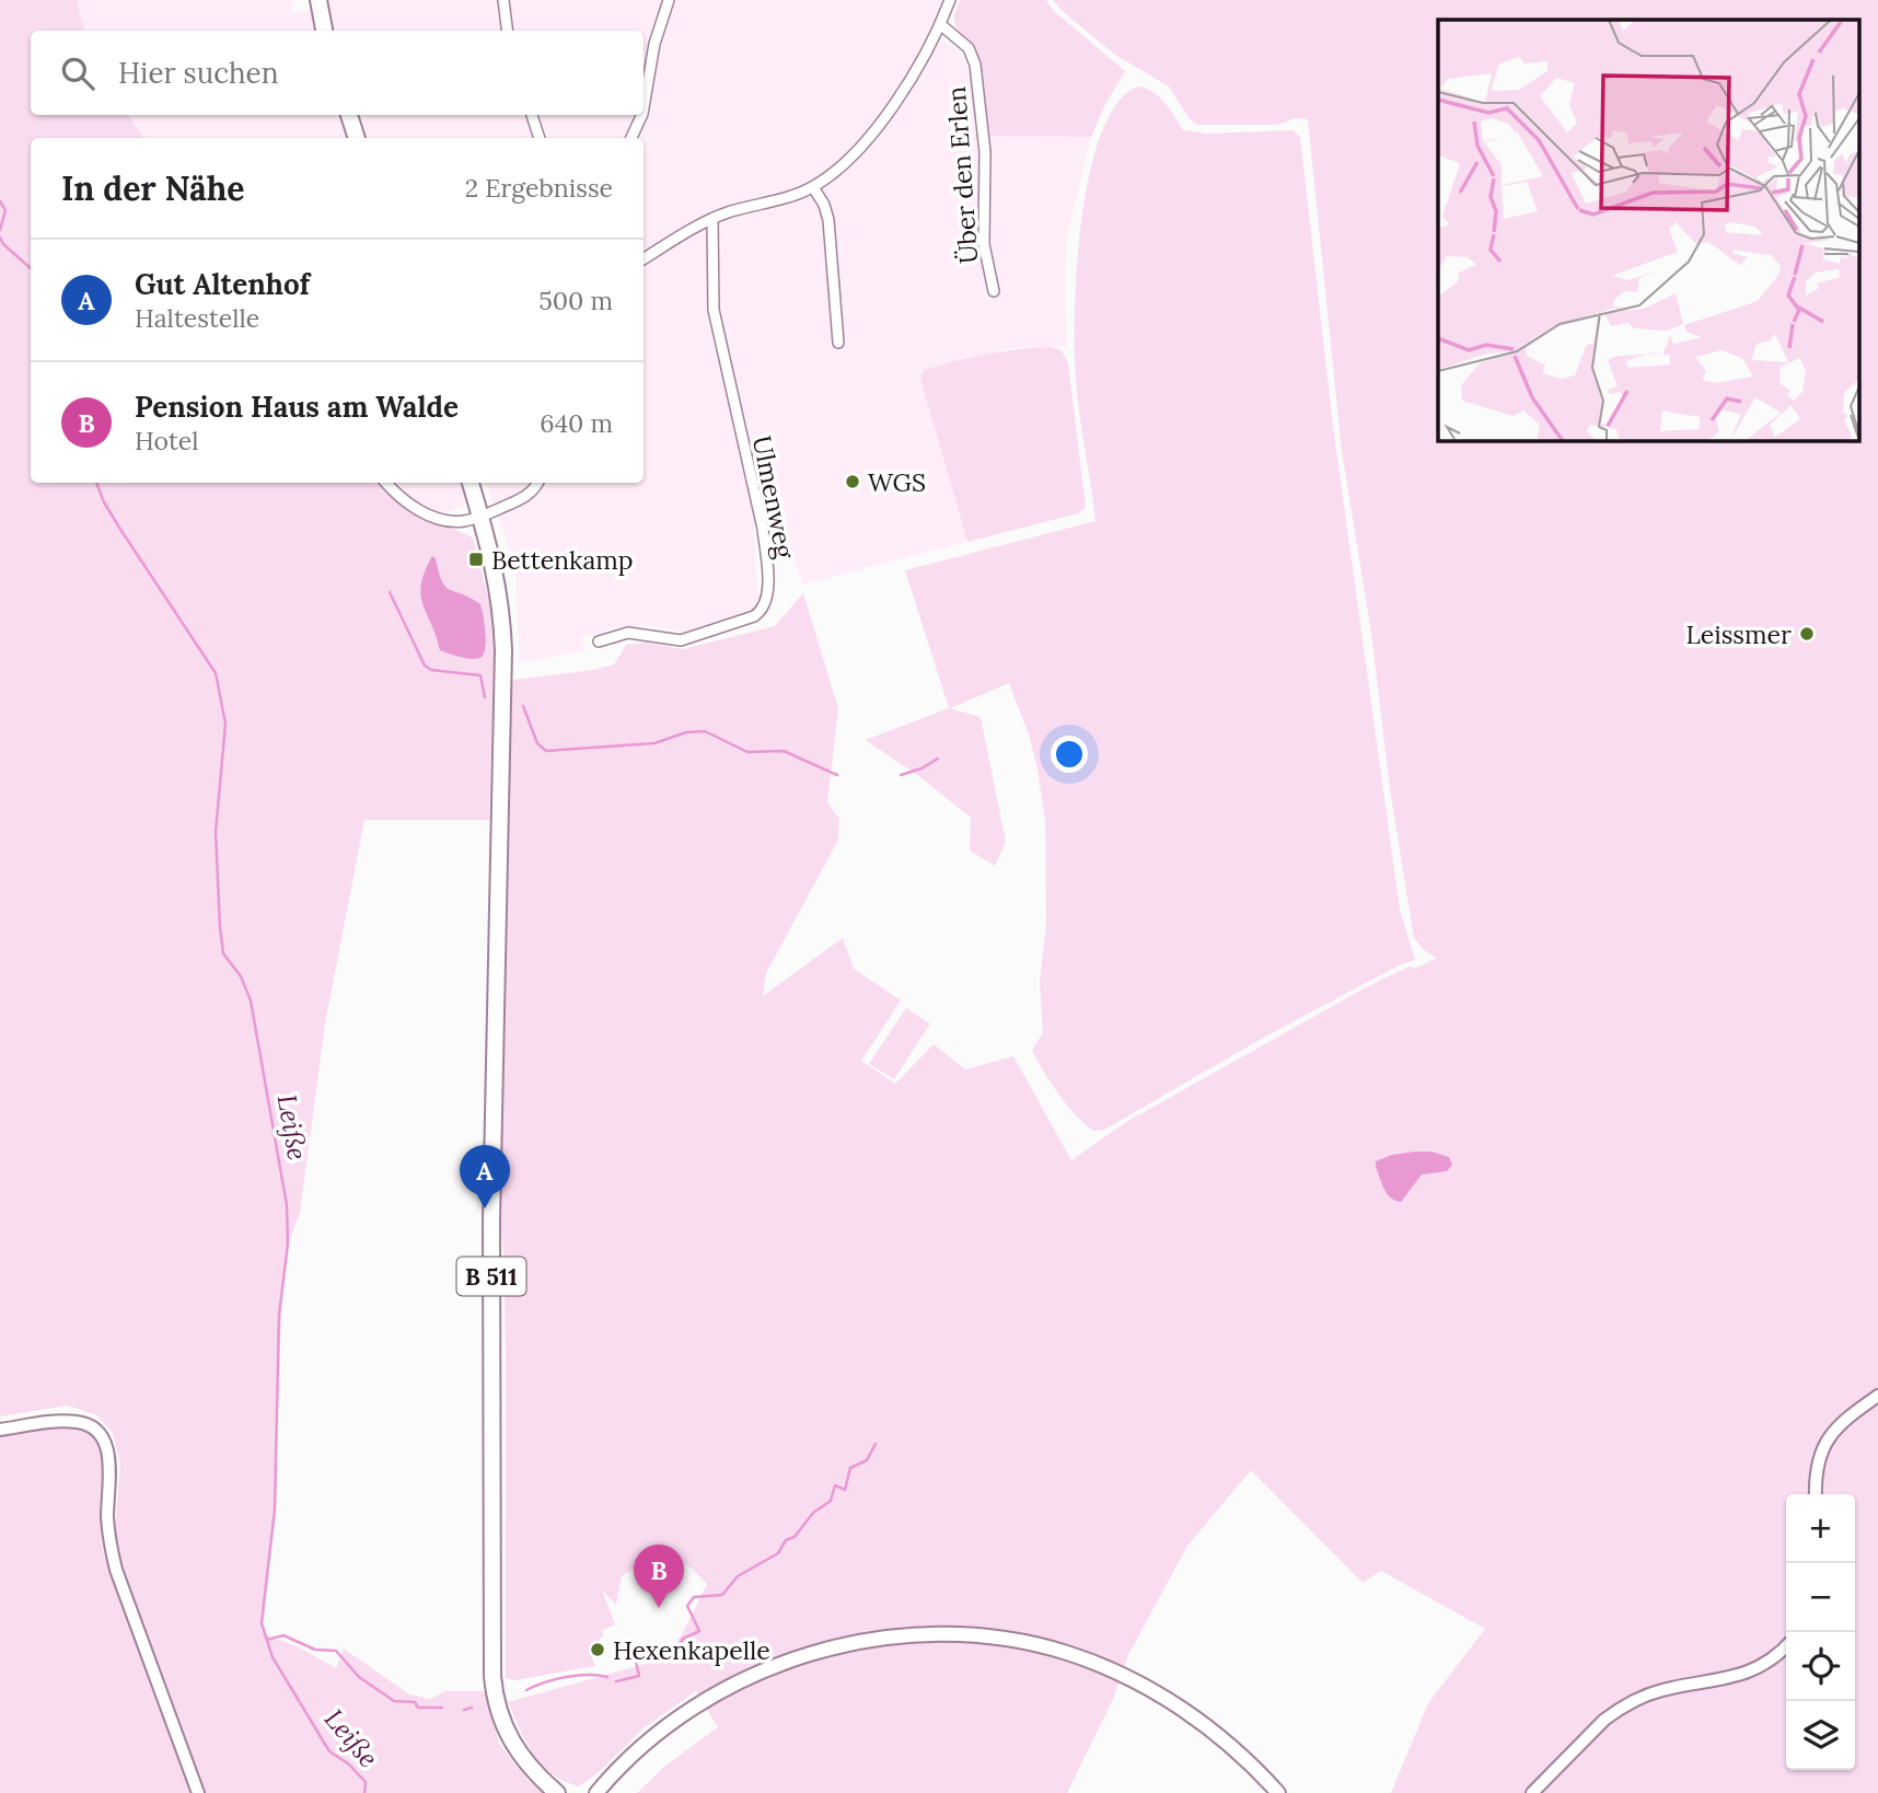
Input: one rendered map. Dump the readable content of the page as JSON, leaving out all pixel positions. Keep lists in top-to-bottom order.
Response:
{
  "streets": {
    "main road": ["B 511"],
    "street": ["Über den Erlen", "Ulmenweg"]
  },
  "water": ["Leiße"],
  "places": {
    "other": ["WGS", "Leissmer", "Hexenkapelle"],
    "transit": ["Bettenkamp"]
  },
  "page": {
    "search": "Hier suchen",
    "heading": ["In der Nähe", "2 Ergebnisse"],
    "list": [
      {
        "mark": "A",
        "name": "Gut Altenhof",
        "note": "Haltestelle",
        "value": "500 m"
      },
      {
        "mark": "B",
        "name": "Pension Haus am Walde",
        "note": "Hotel",
        "value": "640 m"
      }
    ],
    "pins": ["A", "B"],
    "map_buttons": ["+", "−"]
  }
}
